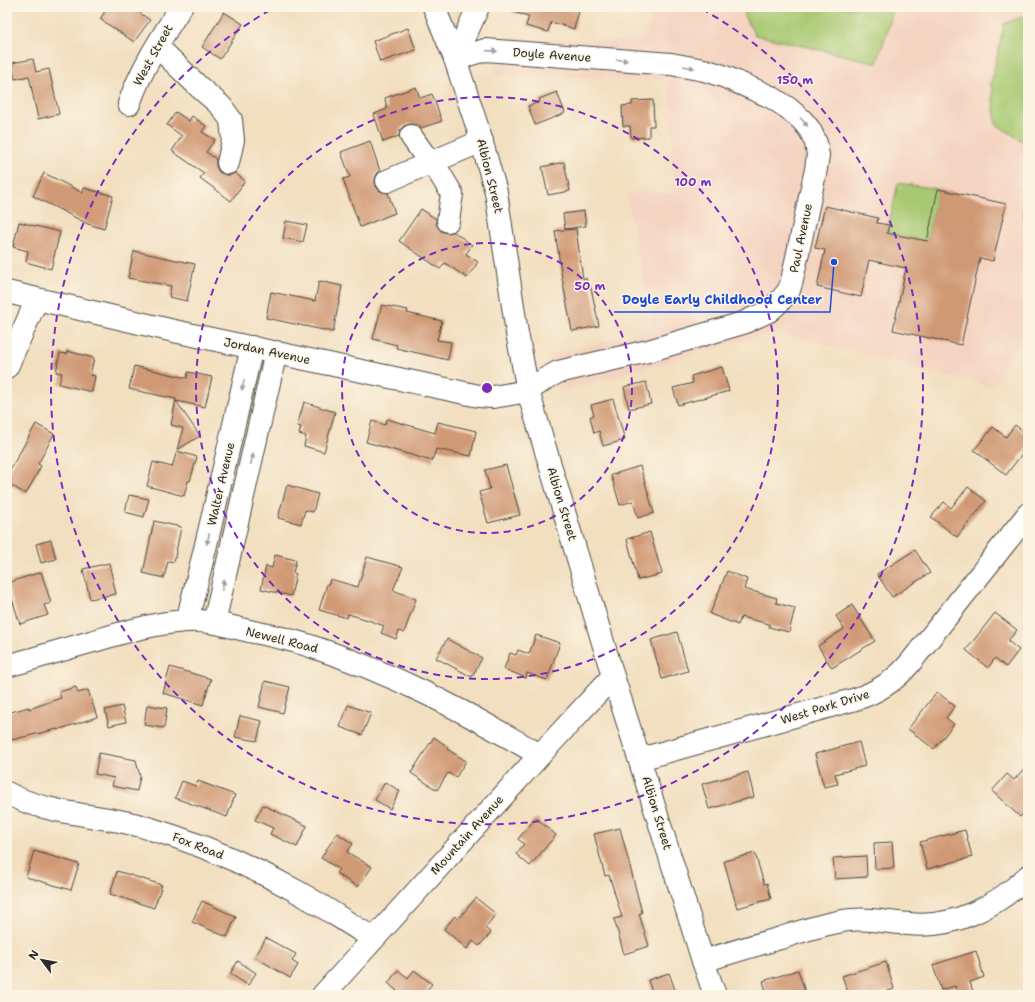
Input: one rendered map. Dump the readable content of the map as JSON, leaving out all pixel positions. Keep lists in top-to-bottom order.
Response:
{
  "streets": {
    "street": [
      "West Street",
      "Doyle Avenue",
      "Albion Street",
      "Paul Avenue",
      "Jordan Avenue",
      "Walter Avenue",
      "Newell Road",
      "West Park Drive",
      "Mountain Avenue",
      "Fox Road"
    ]
  },
  "crossings": [
    ["Doyle Avenue", "Albion Street"],
    ["Doyle Avenue", "Paul Avenue"],
    ["Albion Street", "Paul Avenue"],
    ["Albion Street", "Jordan Avenue"],
    ["Albion Street", "West Park Drive"],
    ["Albion Street", "Mountain Avenue"],
    ["Paul Avenue", "Jordan Avenue"],
    ["Jordan Avenue", "Walter Avenue"],
    ["Walter Avenue", "Newell Road"],
    ["Newell Road", "Mountain Avenue"],
    ["Mountain Avenue", "Fox Road"]
  ],
  "one_way": ["Doyle Avenue"],
  "places": ["Doyle Early Childhood Center"],
  "north": "top left",
  "rings": ["150 m", "100 m", "50 m"]
}
